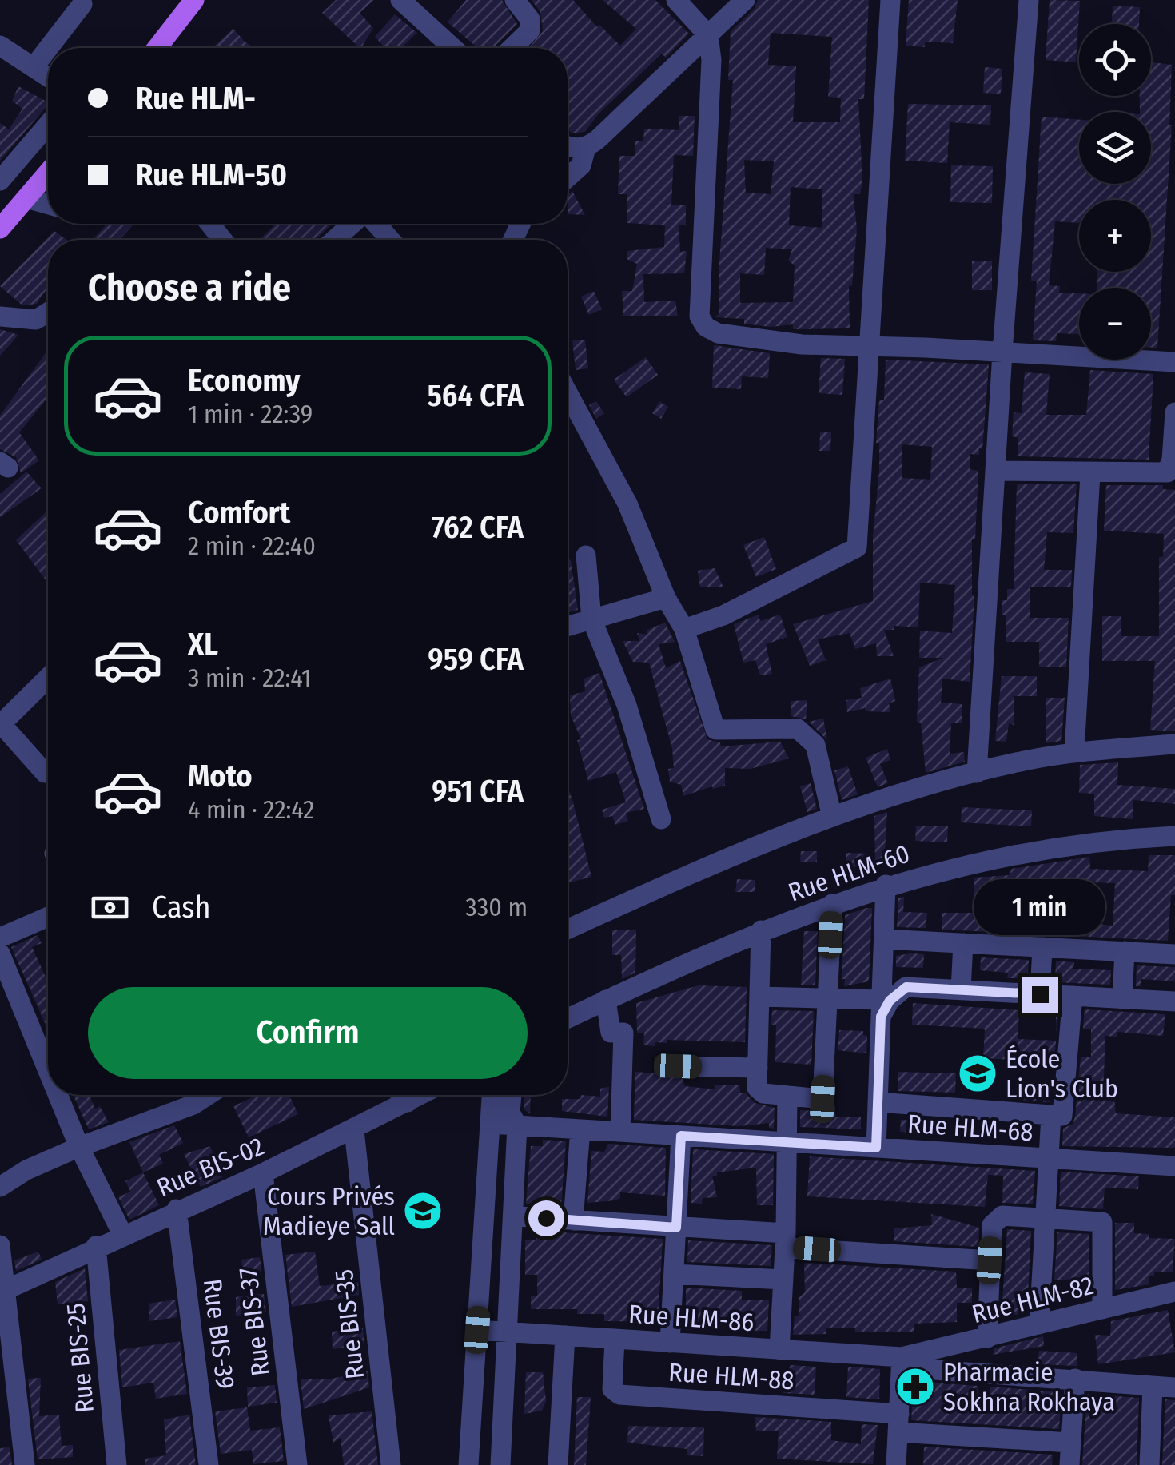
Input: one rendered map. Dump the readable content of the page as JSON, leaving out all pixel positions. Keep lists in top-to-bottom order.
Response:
{
  "streets": {
    "street": [
      "Rue HLM-60",
      "Rue HLM-68",
      "Rue BIS-02",
      "Rue HLM-82",
      "Rue HLM-86",
      "Rue BIS-37",
      "Rue BIS-35",
      "Rue BIS-39",
      "Rue BIS-25",
      "Rue HLM-88"
    ]
  },
  "crossings": [
    ["Rue BIS-02", "Rue BIS-37"],
    ["Rue BIS-02", "Rue BIS-35"],
    ["Rue BIS-02", "Rue BIS-39"],
    ["Rue BIS-02", "Rue BIS-25"],
    ["Rue HLM-82", "Rue HLM-86"],
    ["Rue HLM-86", "Rue HLM-88"]
  ],
  "places": {
    "school or university": ["École Lion's Club", "Cours Privés Madieye Sall"],
    "pharmacy": ["Pharmacie Sokhna Rokhaya"]
  },
  "page": {
    "map_buttons": ["+", "−"],
    "banner": ["Rue HLM-", "Rue HLM-50"],
    "heading": "Choose a ride",
    "list": [
      {
        "name": "Economy",
        "note": "1 min · 22:39",
        "value": "564 CFA"
      },
      {
        "name": "Comfort",
        "note": "2 min · 22:40",
        "value": "762 CFA"
      },
      {
        "name": "XL",
        "note": "3 min · 22:41",
        "value": "959 CFA"
      },
      {
        "name": "Moto",
        "note": "4 min · 22:42",
        "value": "951 CFA"
      }
    ],
    "pay": ["Cash", "330 m"],
    "bubble": "1 min",
    "buttons": "Confirm"
  }
}
